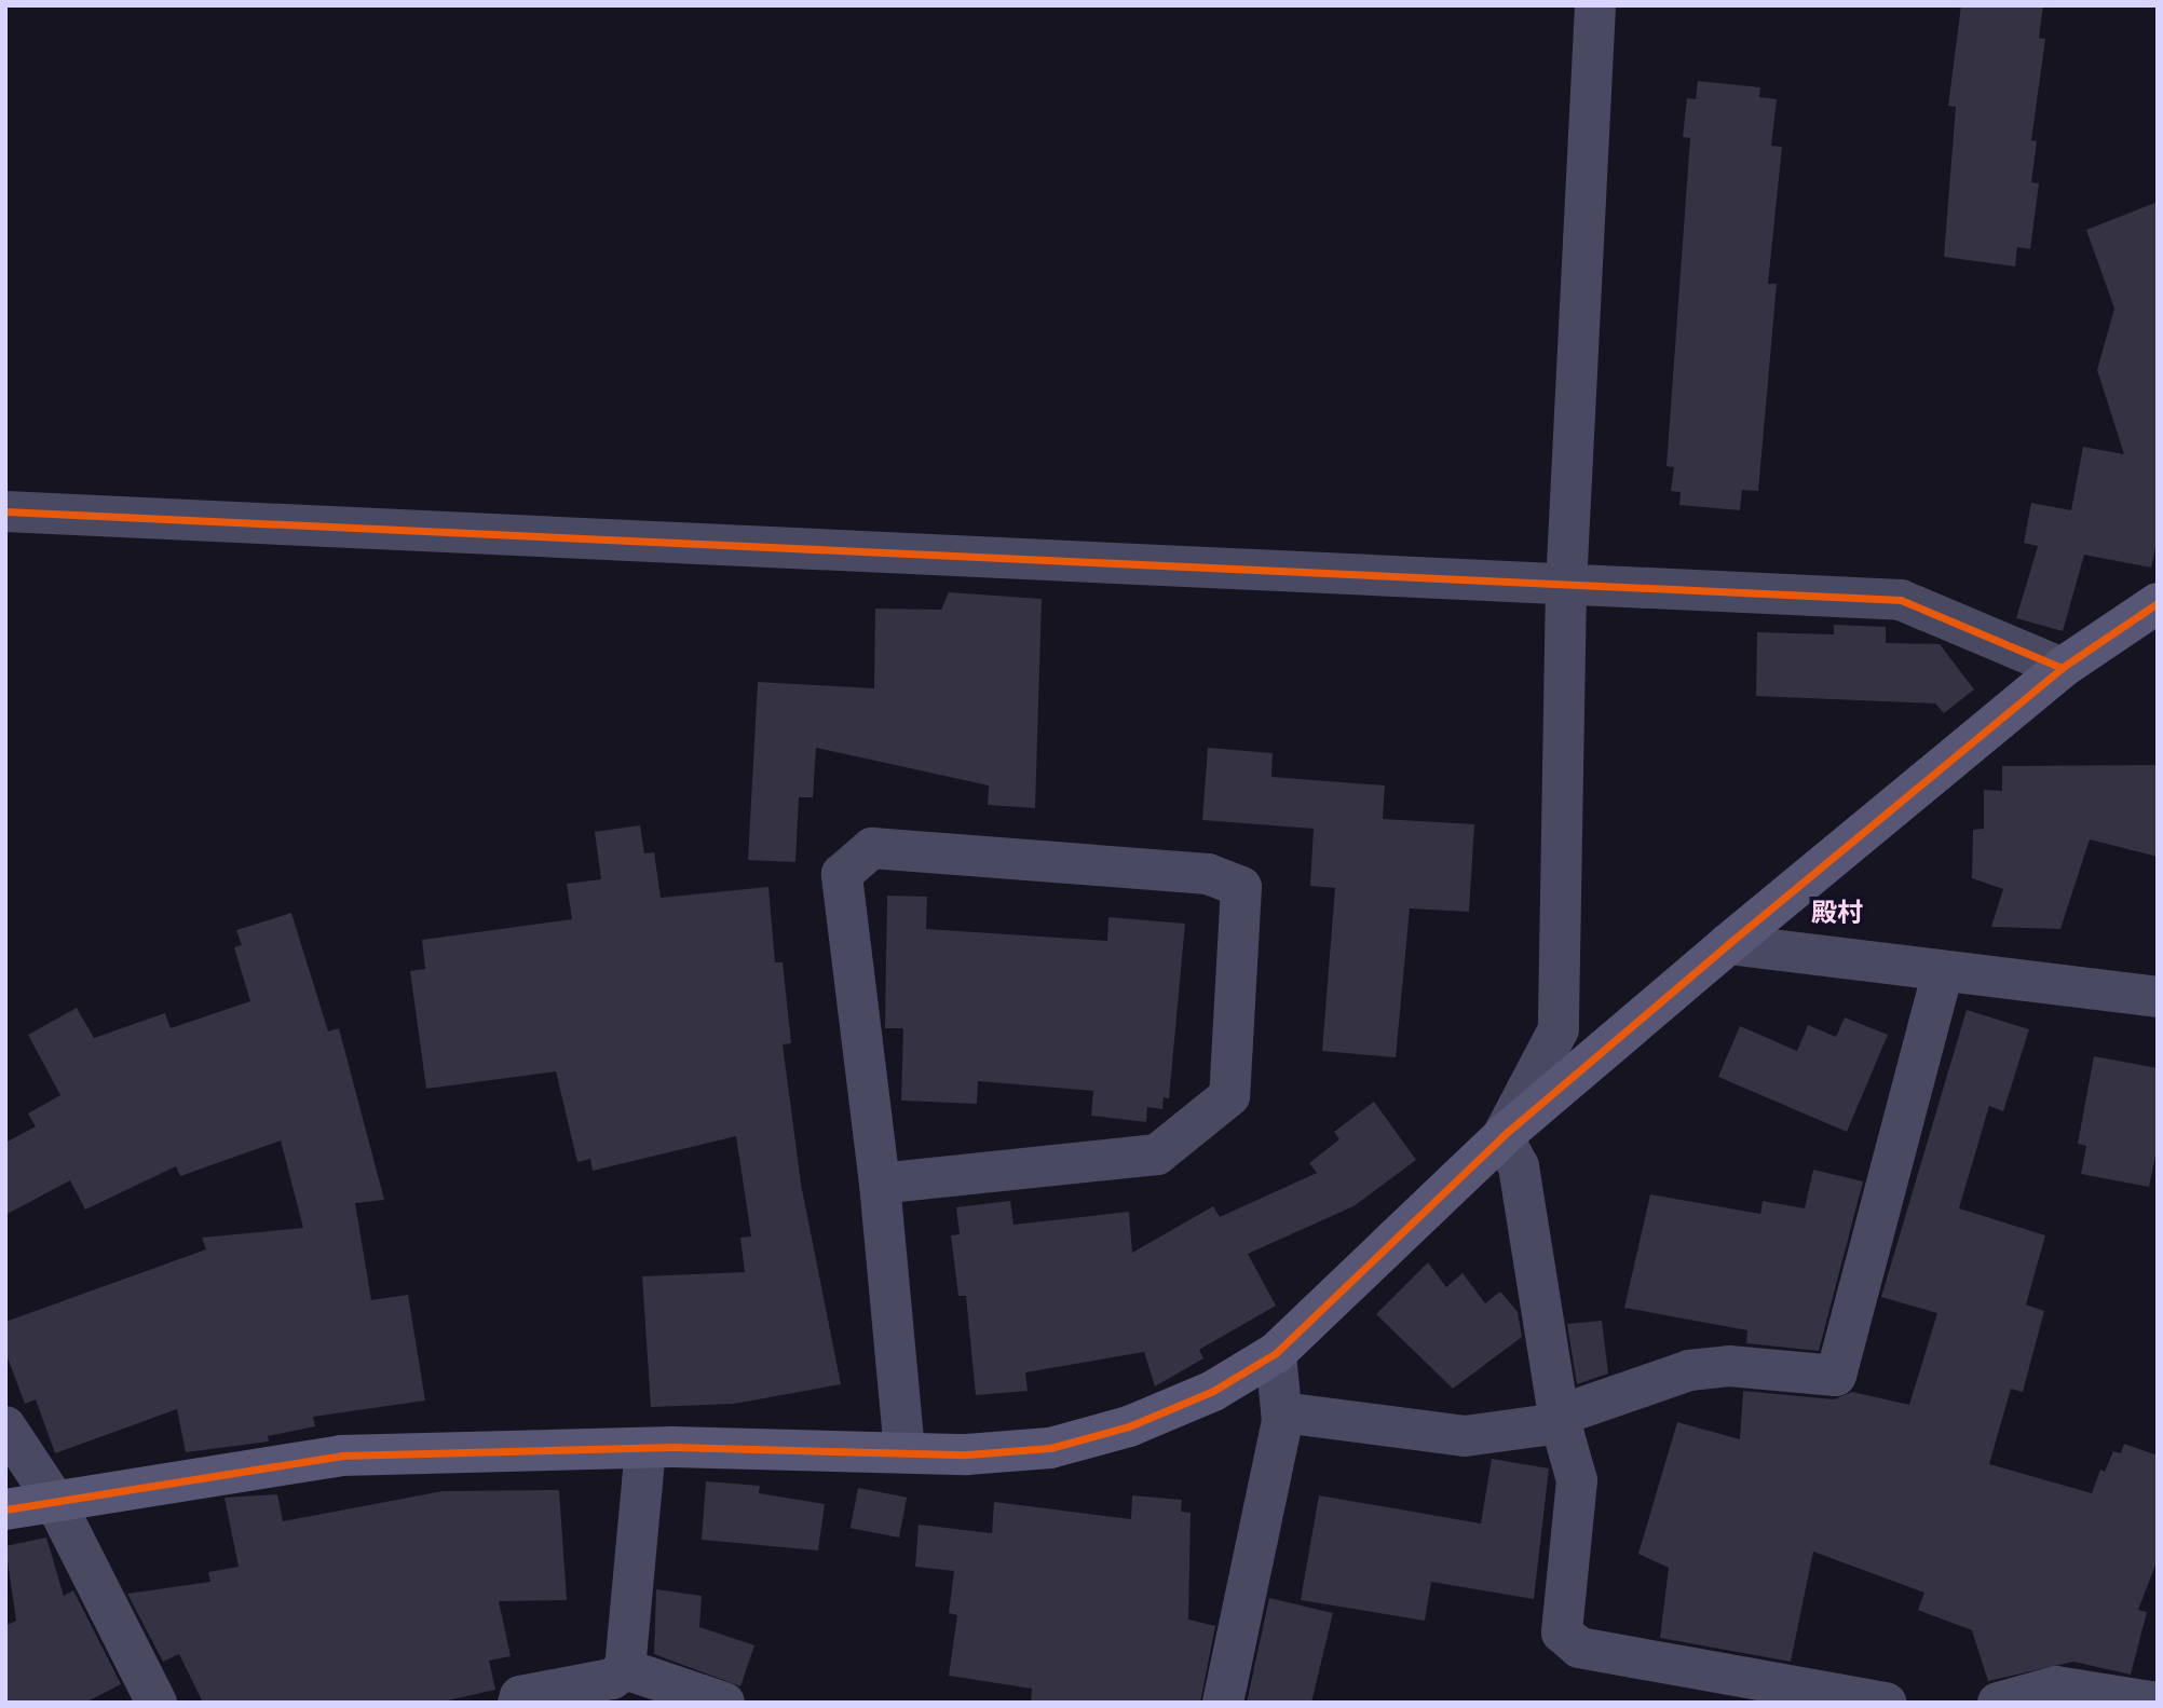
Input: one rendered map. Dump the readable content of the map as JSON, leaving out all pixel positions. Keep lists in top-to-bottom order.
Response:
{
  "districts": ["殿村"]
}
